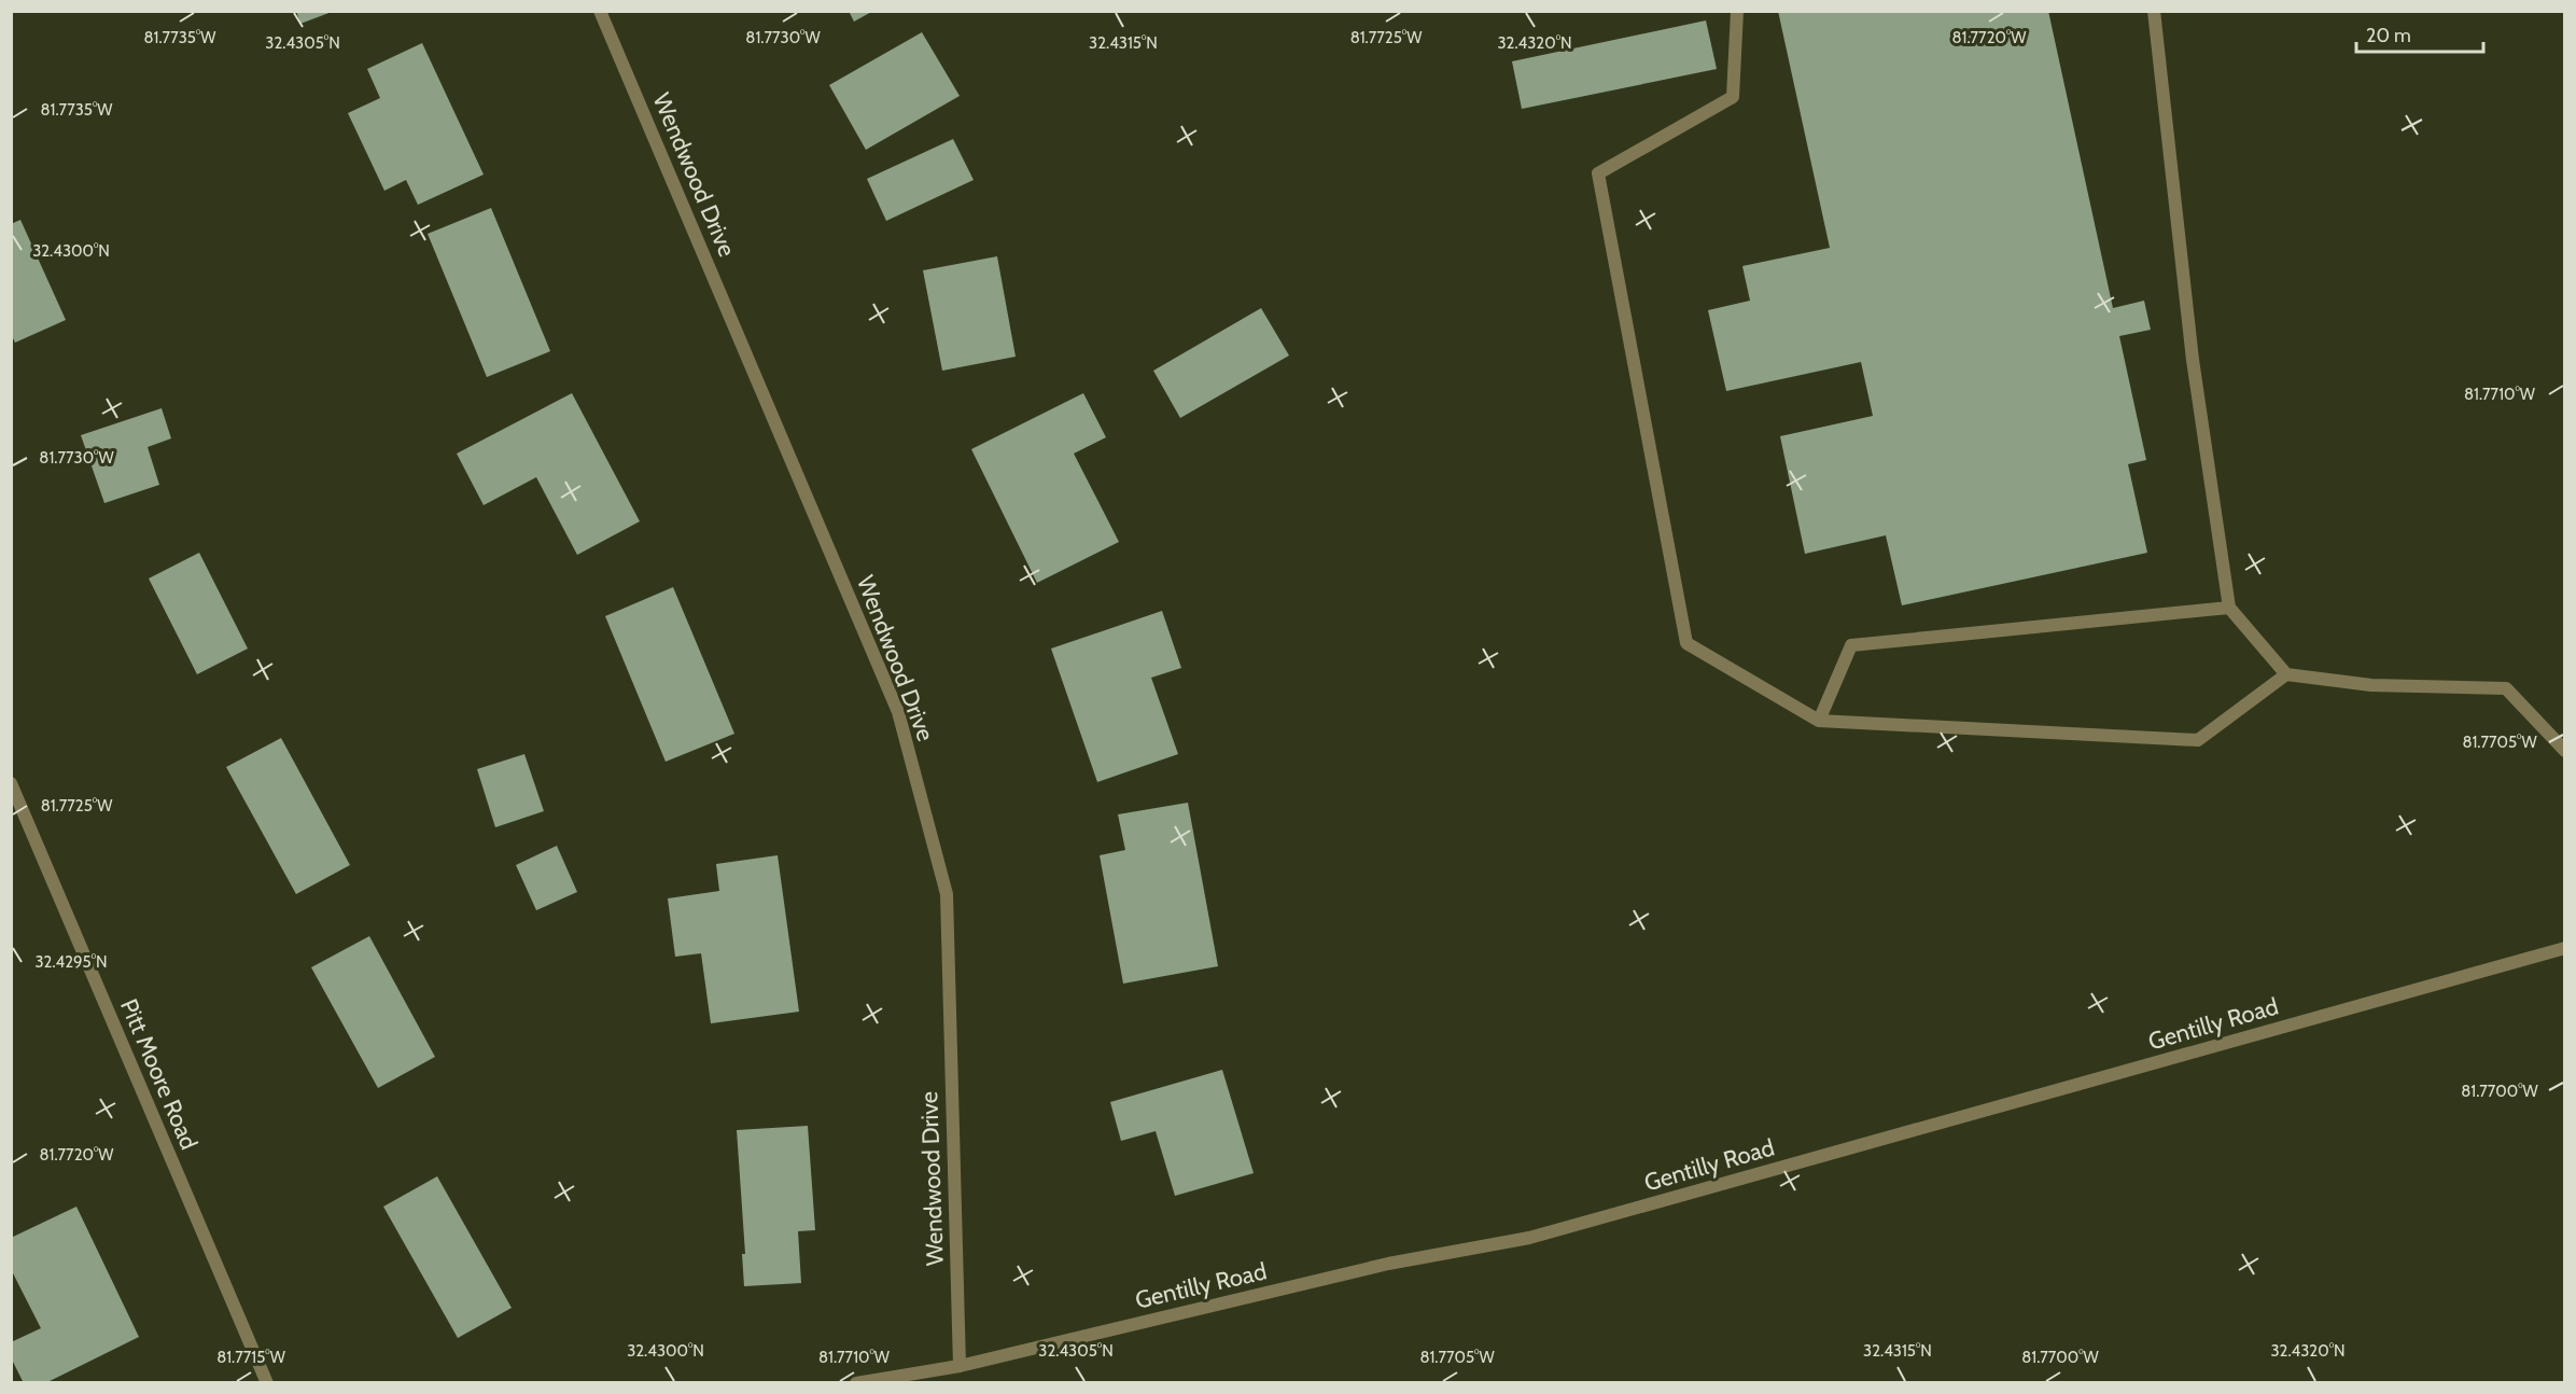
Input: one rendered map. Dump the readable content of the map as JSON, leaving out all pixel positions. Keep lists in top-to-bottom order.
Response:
{
  "streets": {
    "street": ["Wendwood Drive", "Gentilly Road", "Pitt Moore Road"]
  },
  "crossings": [
    ["Wendwood Drive", "Gentilly Road"]
  ],
  "scale_bar": "20 m",
  "coordinates": [
    "81.7735°W",
    "81.7730°W",
    "81.7725°W",
    "81.7720°W",
    "32.4305°N",
    "32.4315°N",
    "32.4320°N",
    "32.4300°N",
    "81.7710°W",
    "81.7705°W",
    "32.4295°N",
    "81.7700°W",
    "81.7715°W"
  ]
}
